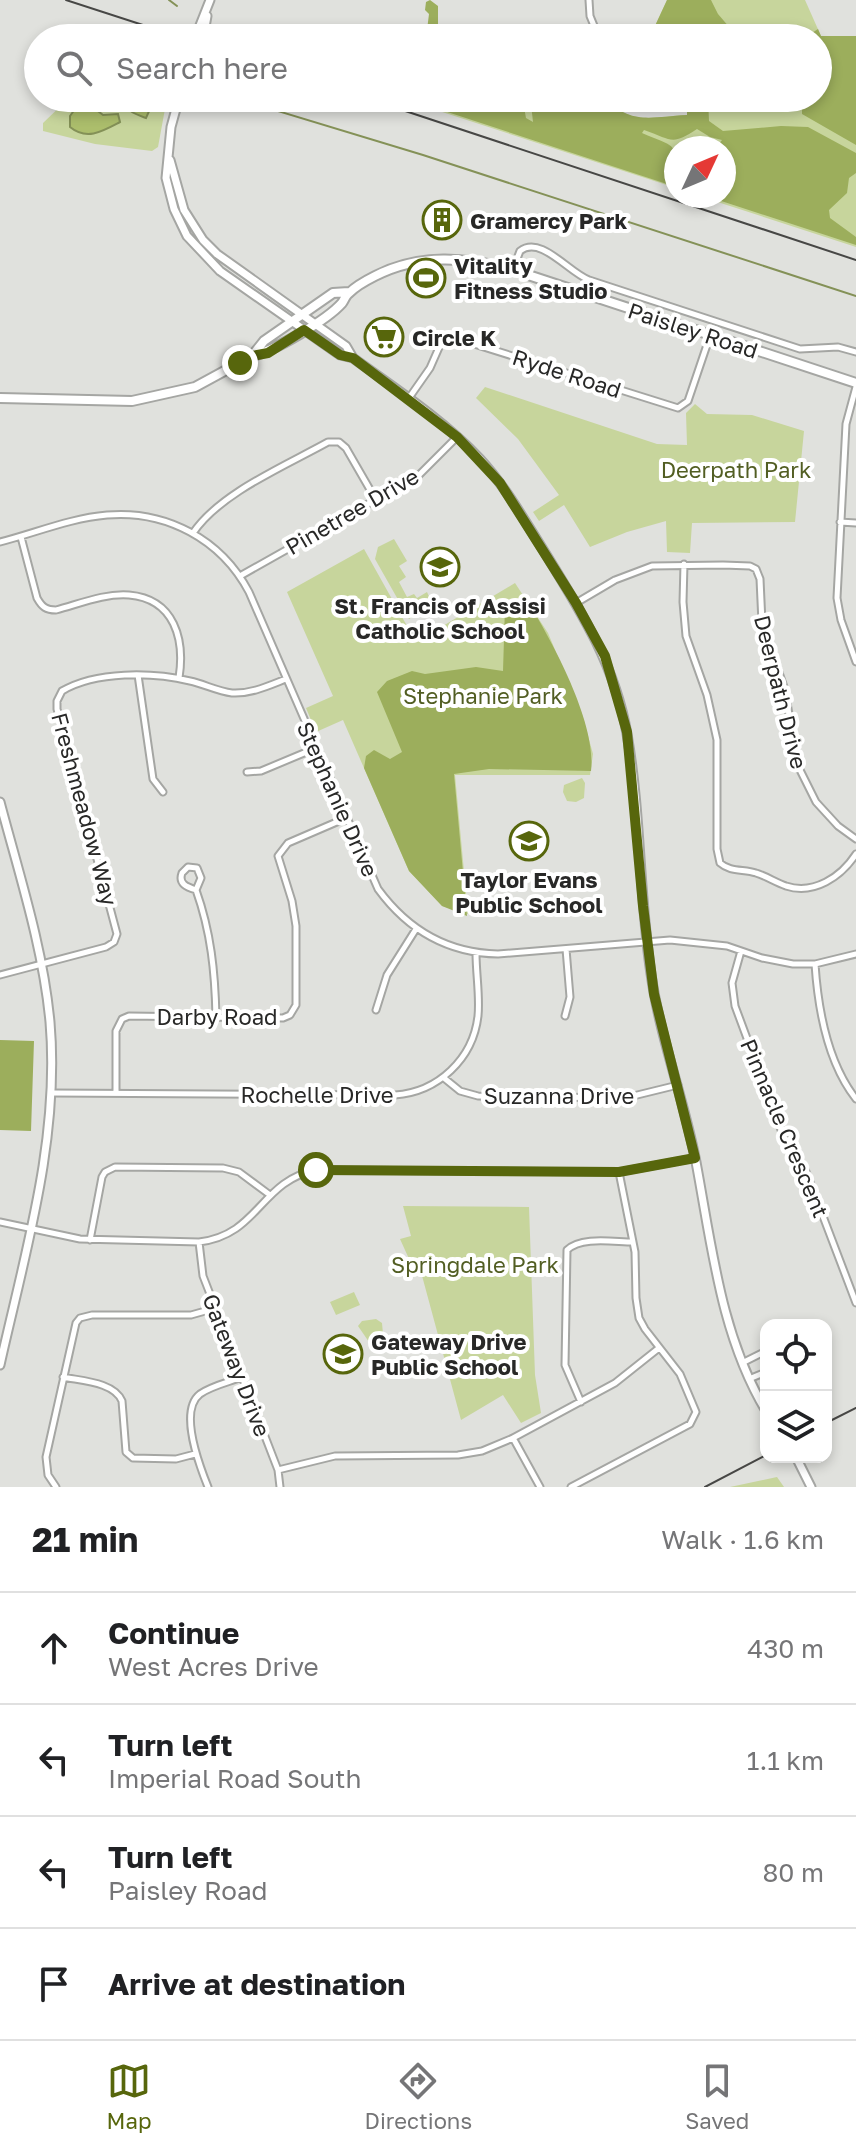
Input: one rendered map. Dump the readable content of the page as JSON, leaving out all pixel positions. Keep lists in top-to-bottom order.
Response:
{
  "streets": {
    "main road": ["Paisley Road"],
    "street": [
      "Ryde Road",
      "Pinetree Drive",
      "Deerpath Drive",
      "Stephanie Drive",
      "Freshmeadow Way",
      "Darby Road",
      "Rochelle Drive",
      "Suzanna Drive",
      "Pinnacle Crescent",
      "Gateway Drive"
    ]
  },
  "crossings": [
    ["Paisley Road", "Ryde Road"],
    ["Pinetree Drive", "Stephanie Drive"],
    ["Stephanie Drive", "Freshmeadow Way"],
    ["Stephanie Drive", "Darby Road"],
    ["Stephanie Drive", "Rochelle Drive"],
    ["Stephanie Drive", "Pinnacle Crescent"],
    ["Darby Road", "Rochelle Drive"],
    ["Rochelle Drive", "Suzanna Drive"]
  ],
  "parks": ["Deerpath Park", "Stephanie Park", "Springdale Park"],
  "places": {
    "building": ["Gramercy Park"],
    "sports": ["Vitality Fitness Studio"],
    "supermarket": ["Circle K"],
    "school or university": ["St. Francis of Assisi Catholic School", "Taylor Evans Public School", "Gateway Drive Public School"]
  },
  "north": "top right",
  "page": {
    "search": "Search here",
    "heading": ["21 min", "Walk · 1.6 km"],
    "list": [
      ["Continue", "West Acres Drive", "430 m"],
      ["Turn left", "Imperial Road South", "1.1 km"],
      ["Turn left", "Paisley Road", "80 m"],
      "Arrive at destination"
    ],
    "nav": ["Map", "Directions", "Saved"]
  }
}
